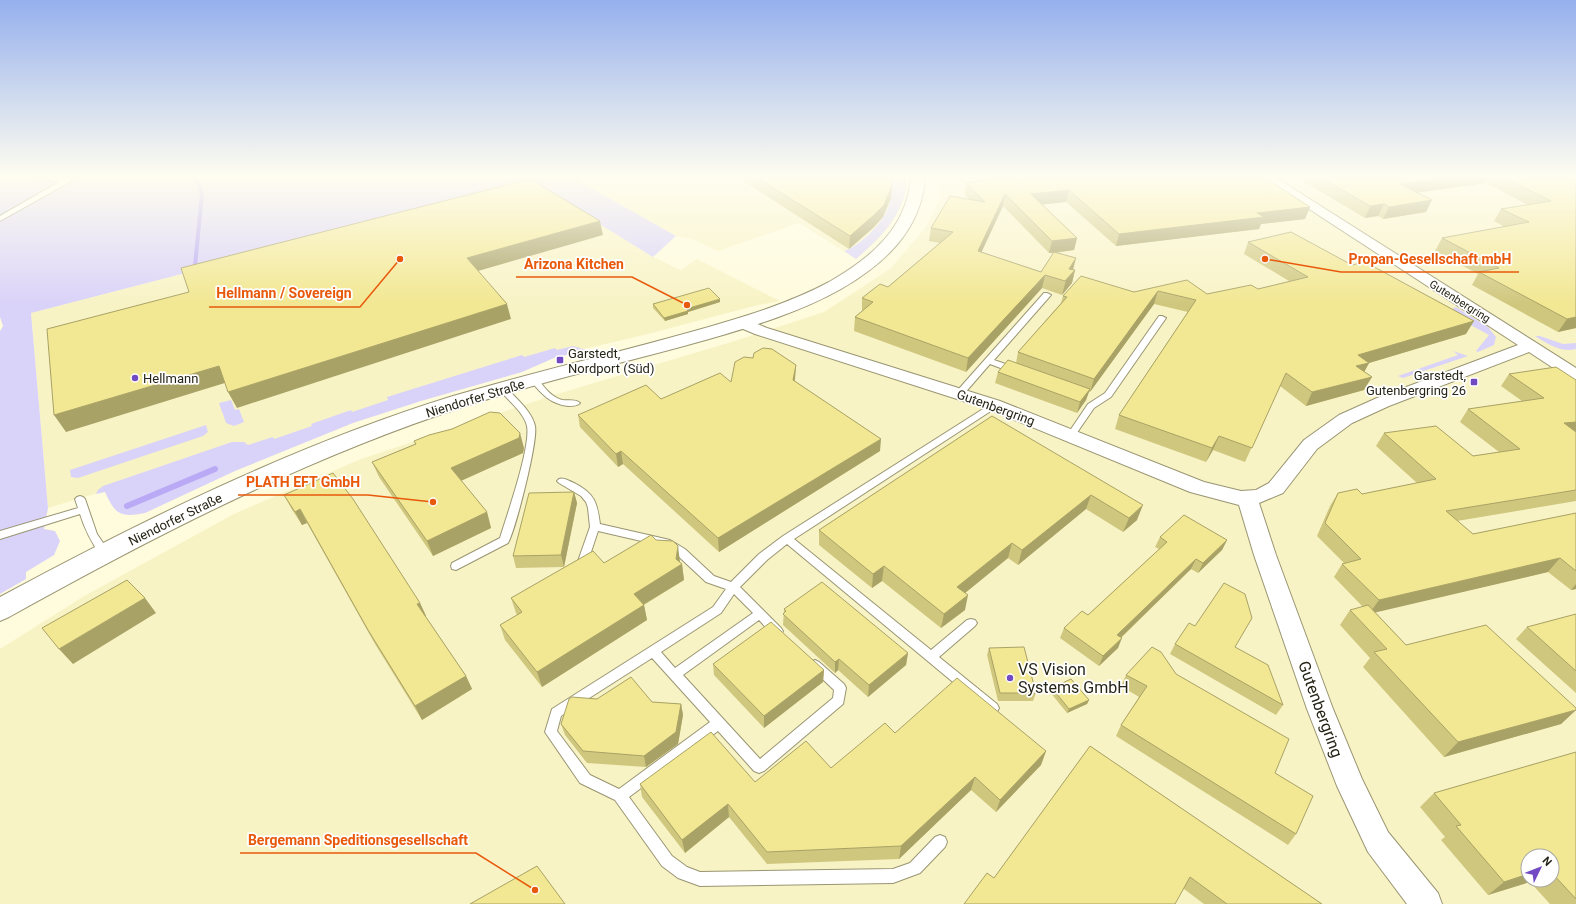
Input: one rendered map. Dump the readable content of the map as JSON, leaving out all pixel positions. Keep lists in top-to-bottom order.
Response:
{
  "streets": {
    "main road": ["Niendorfer Straße"],
    "street": ["Gutenbergring"]
  },
  "crossings": [
    ["Gutenbergring", "Niendorfer Straße"]
  ],
  "places": {
    "other": [
      "Hellmann / Sovereign",
      "Propan-Gesellschaft mbH",
      "Arizona Kitchen",
      "Hellmann",
      "PLATH EFT GmbH",
      "VS Vision Systems GmbH",
      "Bergemann Speditionsgesellschaft"
    ],
    "transit": ["Garstedt, Nordport (Süd)", "Garstedt, Gutenbergring 26"]
  },
  "north": "top right"
}
